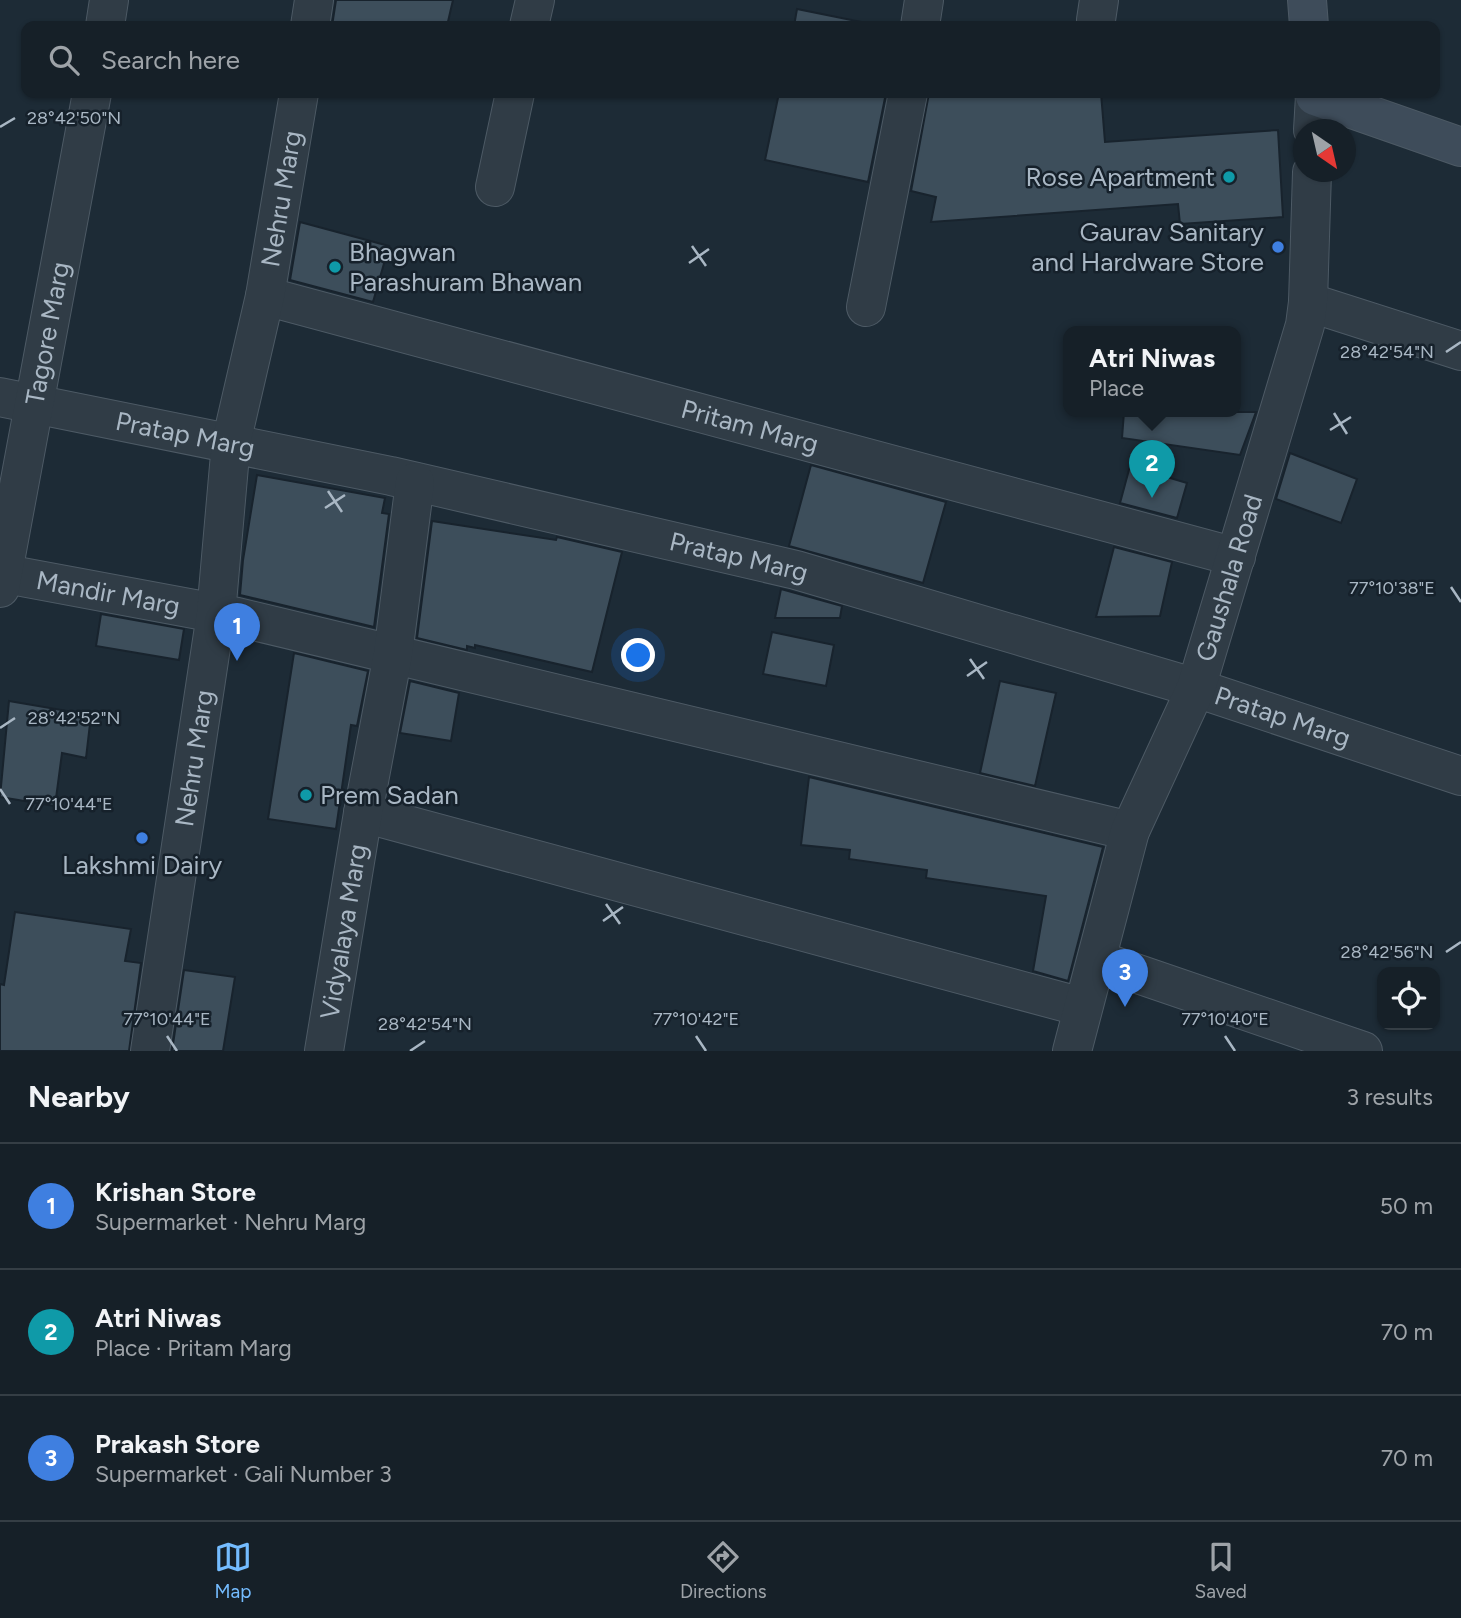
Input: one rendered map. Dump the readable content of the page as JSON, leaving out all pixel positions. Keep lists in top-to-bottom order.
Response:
{
  "streets": {
    "street": [
      "Nehru Marg",
      "Tagore Marg",
      "Pritam Marg",
      "Pratap Marg",
      "Gaushala Road",
      "Mandir Marg",
      "Vidyalaya Marg"
    ]
  },
  "crossings": [
    ["Nehru Marg", "Pritam Marg"],
    ["Nehru Marg", "Pratap Marg"],
    ["Nehru Marg", "Mandir Marg"],
    ["Tagore Marg", "Pratap Marg"],
    ["Tagore Marg", "Mandir Marg"],
    ["Pritam Marg", "Gaushala Road"],
    ["Pratap Marg", "Gaushala Road"],
    ["Pratap Marg", "Vidyalaya Marg"],
    ["Gaushala Road", "Mandir Marg"],
    ["Mandir Marg", "Vidyalaya Marg"]
  ],
  "places": [
    "Rose Apartment",
    "Gaurav Sanitary and Hardware Store",
    "Bhagwan Parashuram Bhawan",
    "Prem Sadan",
    "Lakshmi Dairy"
  ],
  "north": "bottom right",
  "page": {
    "search": "Search here",
    "popup": ["Atri Niwas", "Place"],
    "pins": ["2", "1", "3"],
    "heading": ["Nearby", "3 results"],
    "list": [
      {
        "mark": "1",
        "name": "Krishan Store",
        "note": "Supermarket · Nehru Marg",
        "value": "50 m"
      },
      {
        "mark": "2",
        "name": "Atri Niwas",
        "note": "Place · Pritam Marg",
        "value": "70 m"
      },
      {
        "mark": "3",
        "name": "Prakash Store",
        "note": "Supermarket · Gali Number 3",
        "value": "70 m"
      }
    ],
    "nav": ["Map", "Directions", "Saved"]
  },
  "coordinates": [
    "28°42'50\"N",
    "28°42'54\"N",
    "77°10'38\"E",
    "28°42'52\"N",
    "77°10'44\"E",
    "28°42'56\"N",
    "77°10'42\"E",
    "77°10'40\"E"
  ]
}
